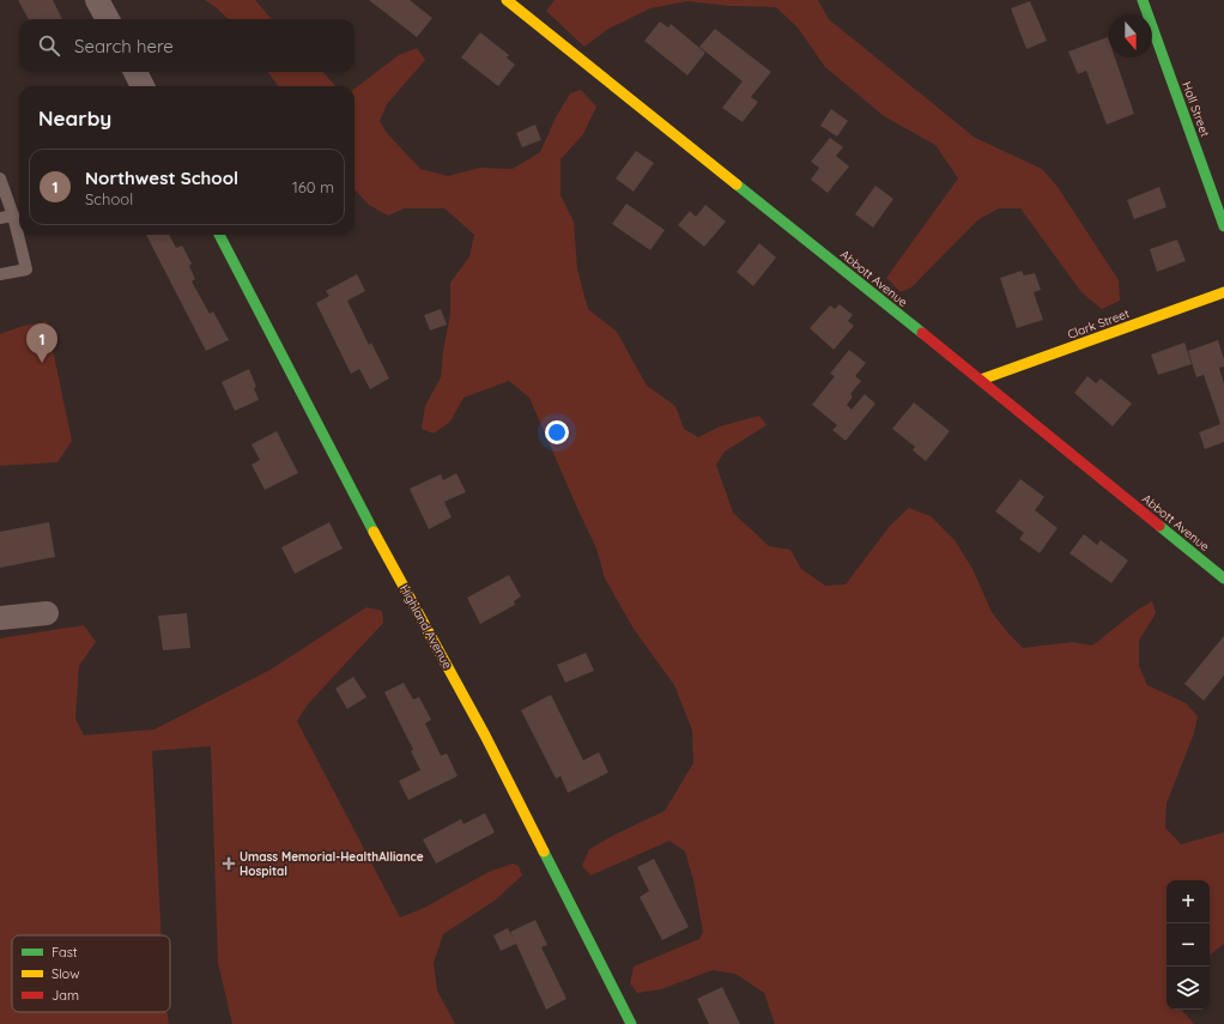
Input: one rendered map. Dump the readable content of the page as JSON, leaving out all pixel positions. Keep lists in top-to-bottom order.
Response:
{
  "streets": {
    "street": [
      "Hall Street",
      "Abbott Avenue",
      "Clark Street",
      "Highland Avenue"
    ]
  },
  "crossings": [
    ["Abbott Avenue", "Clark Street"]
  ],
  "places": {
    "health": ["Umass Memorial-HealthAlliance Hospital"]
  },
  "legend": ["Fast", "Slow", "Jam"],
  "north": "bottom",
  "page": {
    "search": "Search here",
    "heading": "Nearby",
    "list": [
      {
        "mark": "1",
        "name": "Northwest School",
        "note": "School",
        "value": "160 m"
      }
    ],
    "pins": "1",
    "map_buttons": ["+", "−"]
  }
}
